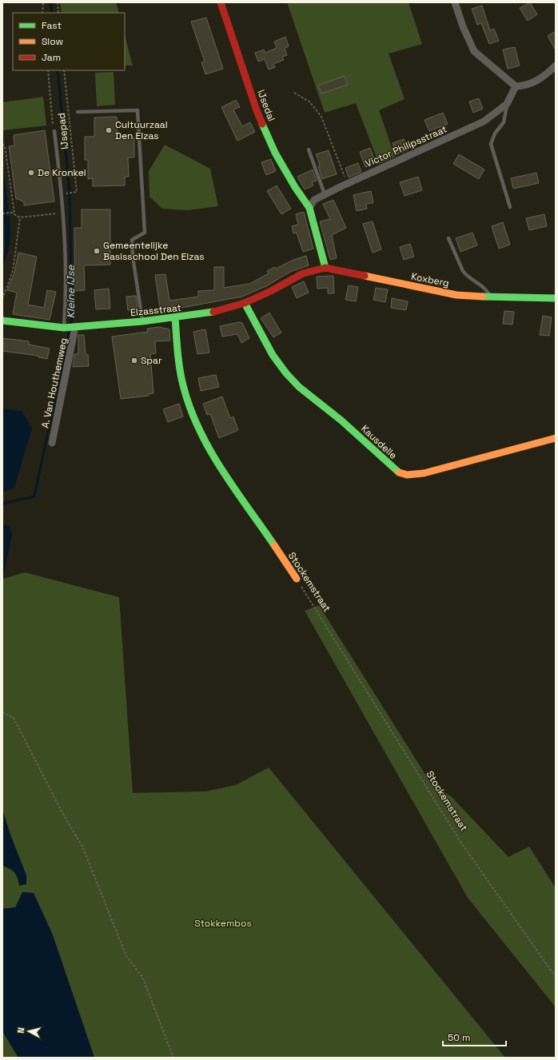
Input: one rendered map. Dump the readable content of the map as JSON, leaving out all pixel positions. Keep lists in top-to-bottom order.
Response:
{
  "streets": {
    "street": [
      "IJsedal",
      "Victor Philipsstraat",
      "Koxberg",
      "Elzasstraat",
      "A. Van Houthemweg",
      "Kausdelle",
      "Stockemstraat"
    ],
    "path": ["IJsepad"]
  },
  "crossings": [
    ["IJsedal", "Victor Philipsstraat"],
    ["Koxberg", "Elzasstraat"],
    ["Elzasstraat", "A. Van Houthemweg"],
    ["Elzasstraat", "Kausdelle"],
    ["Elzasstraat", "Stockemstraat"]
  ],
  "water": ["Kleine IJse"],
  "parks": ["Stokkembos"],
  "places": [
    "Cultuurzaal Den Elzas",
    "De Kronkel",
    "Gemeentelijke Basisschool Den Elzas",
    "Spar"
  ],
  "legend": ["Fast", "Slow", "Jam"],
  "scale_bar": "50 m",
  "north": "left"
}
